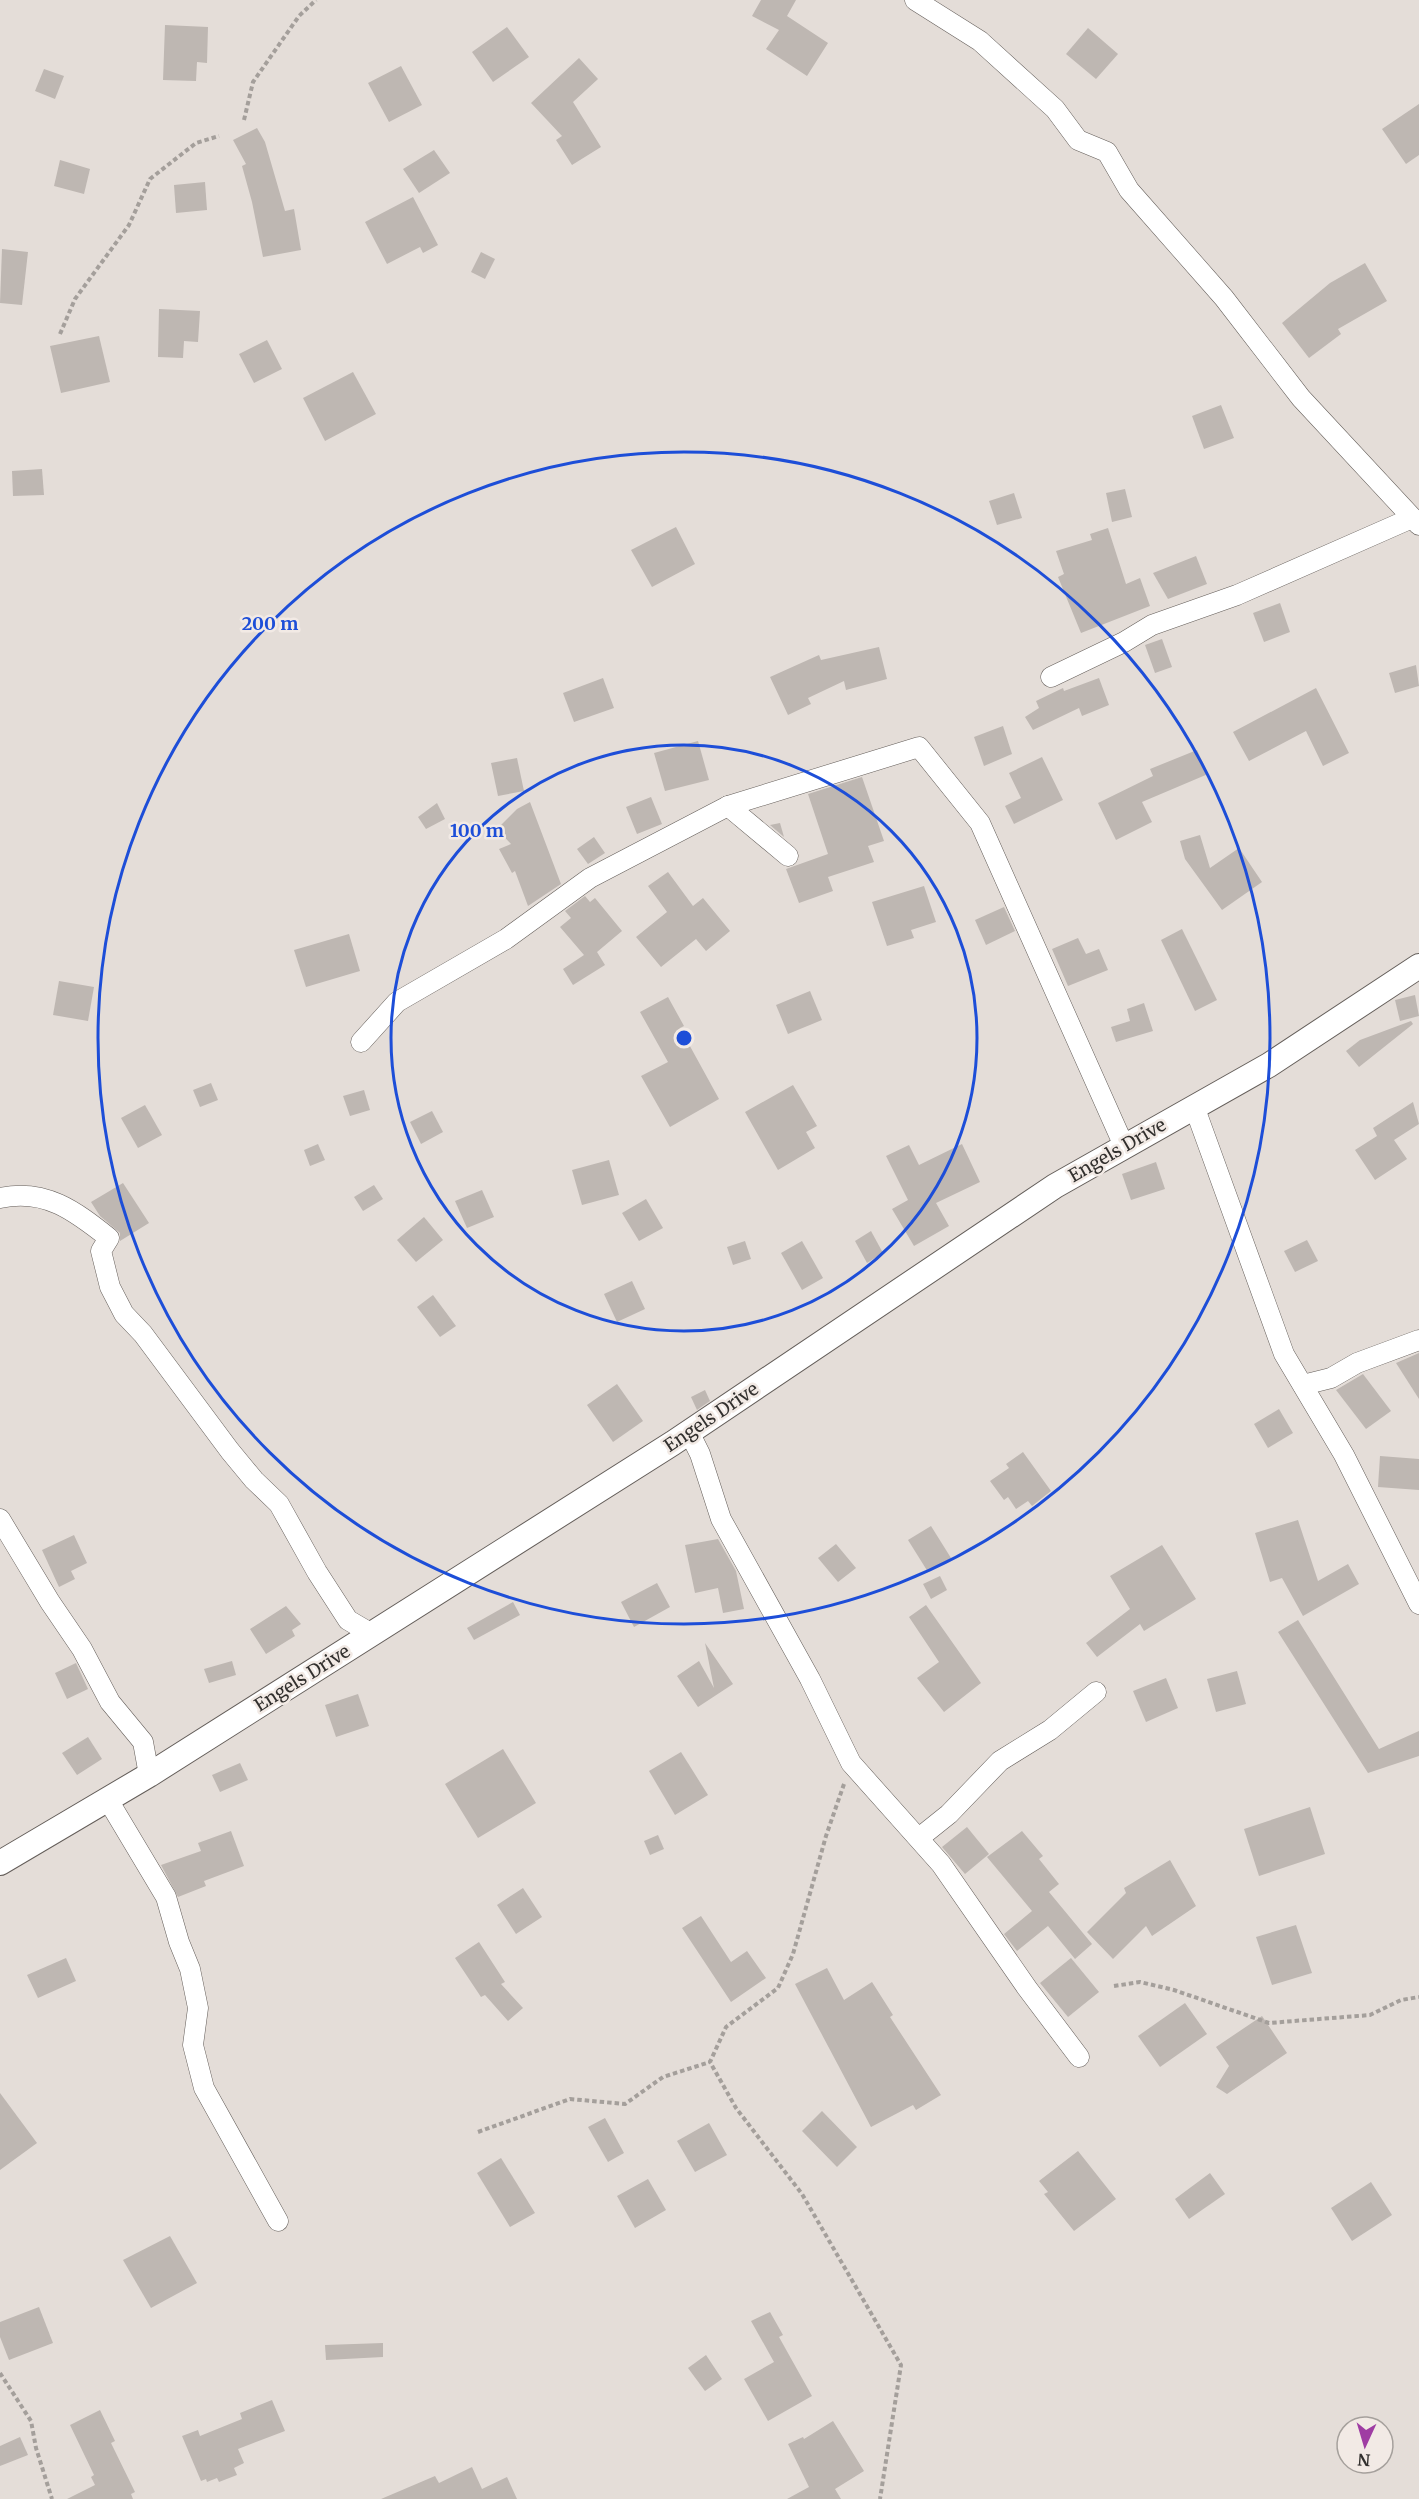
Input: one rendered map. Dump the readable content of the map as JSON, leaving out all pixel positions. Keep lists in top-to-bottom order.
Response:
{
  "streets": {
    "street": ["Engels Drive"]
  },
  "north": "bottom",
  "rings": ["200 m", "100 m"]
}
